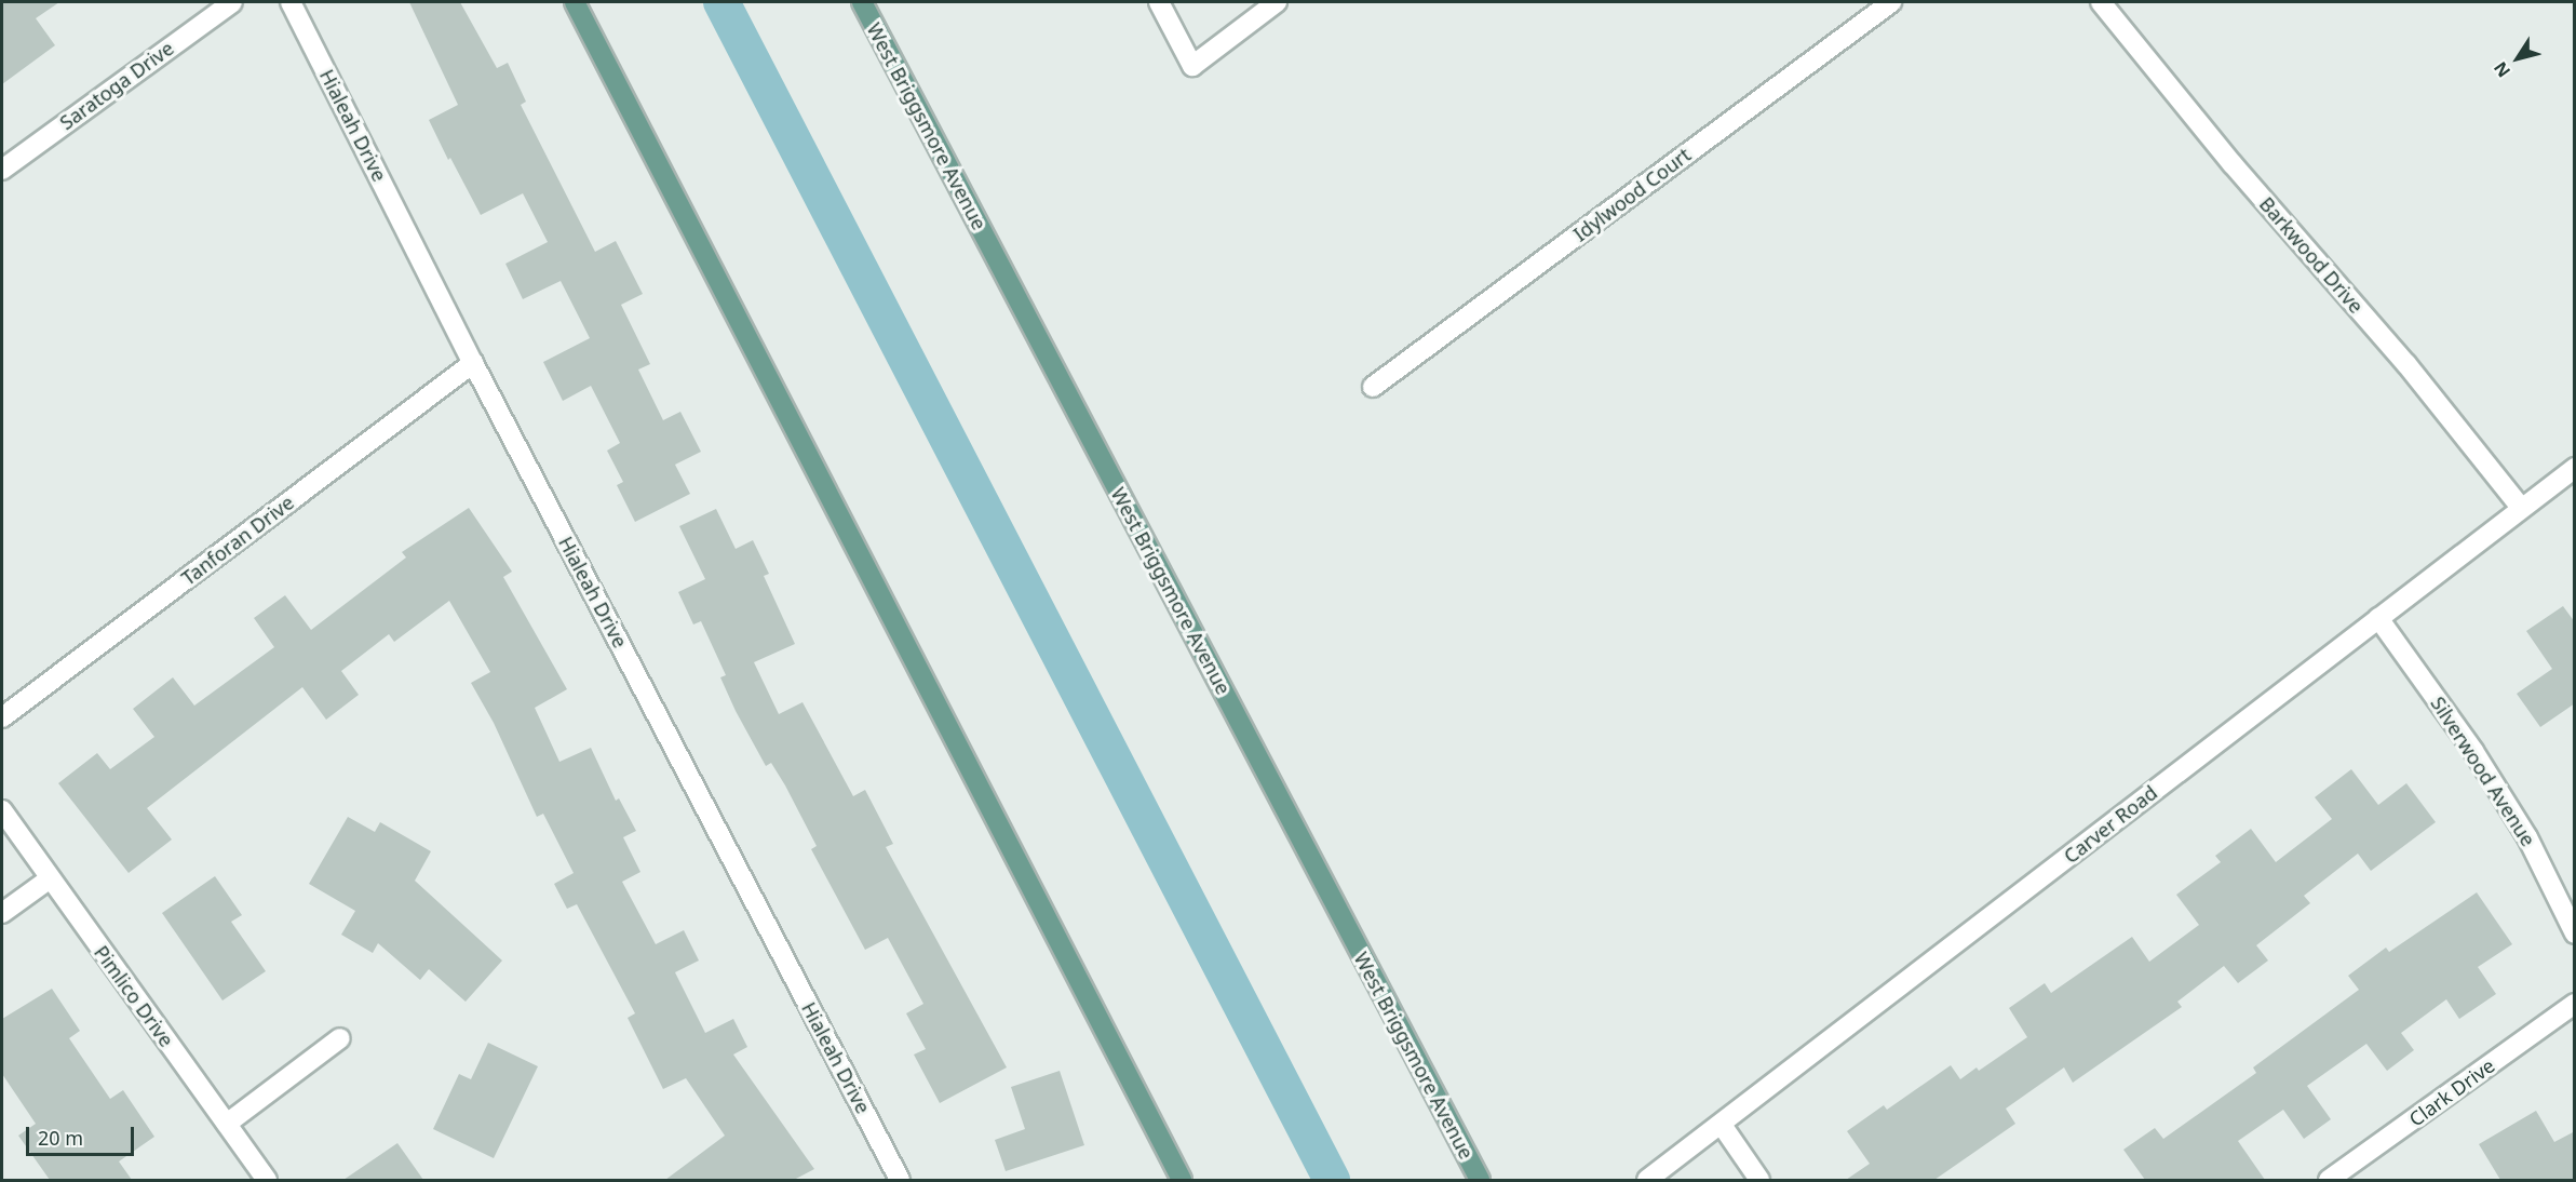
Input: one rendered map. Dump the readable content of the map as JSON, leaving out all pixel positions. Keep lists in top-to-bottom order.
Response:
{
  "streets": {
    "main road": ["West Briggsmore Avenue"],
    "street": [
      "Saratoga Drive",
      "Hialeah Drive",
      "Idylwood Court",
      "Barkwood Drive",
      "Tanforan Drive",
      "Silverwood Avenue",
      "Carver Road",
      "Pimlico Drive",
      "Clark Drive"
    ]
  },
  "crossings": [
    ["Hialeah Drive", "Tanforan Drive"],
    ["Barkwood Drive", "Carver Road"],
    ["Silverwood Avenue", "Carver Road"]
  ],
  "scale_bar": "20 m",
  "north": "bottom left"
}
